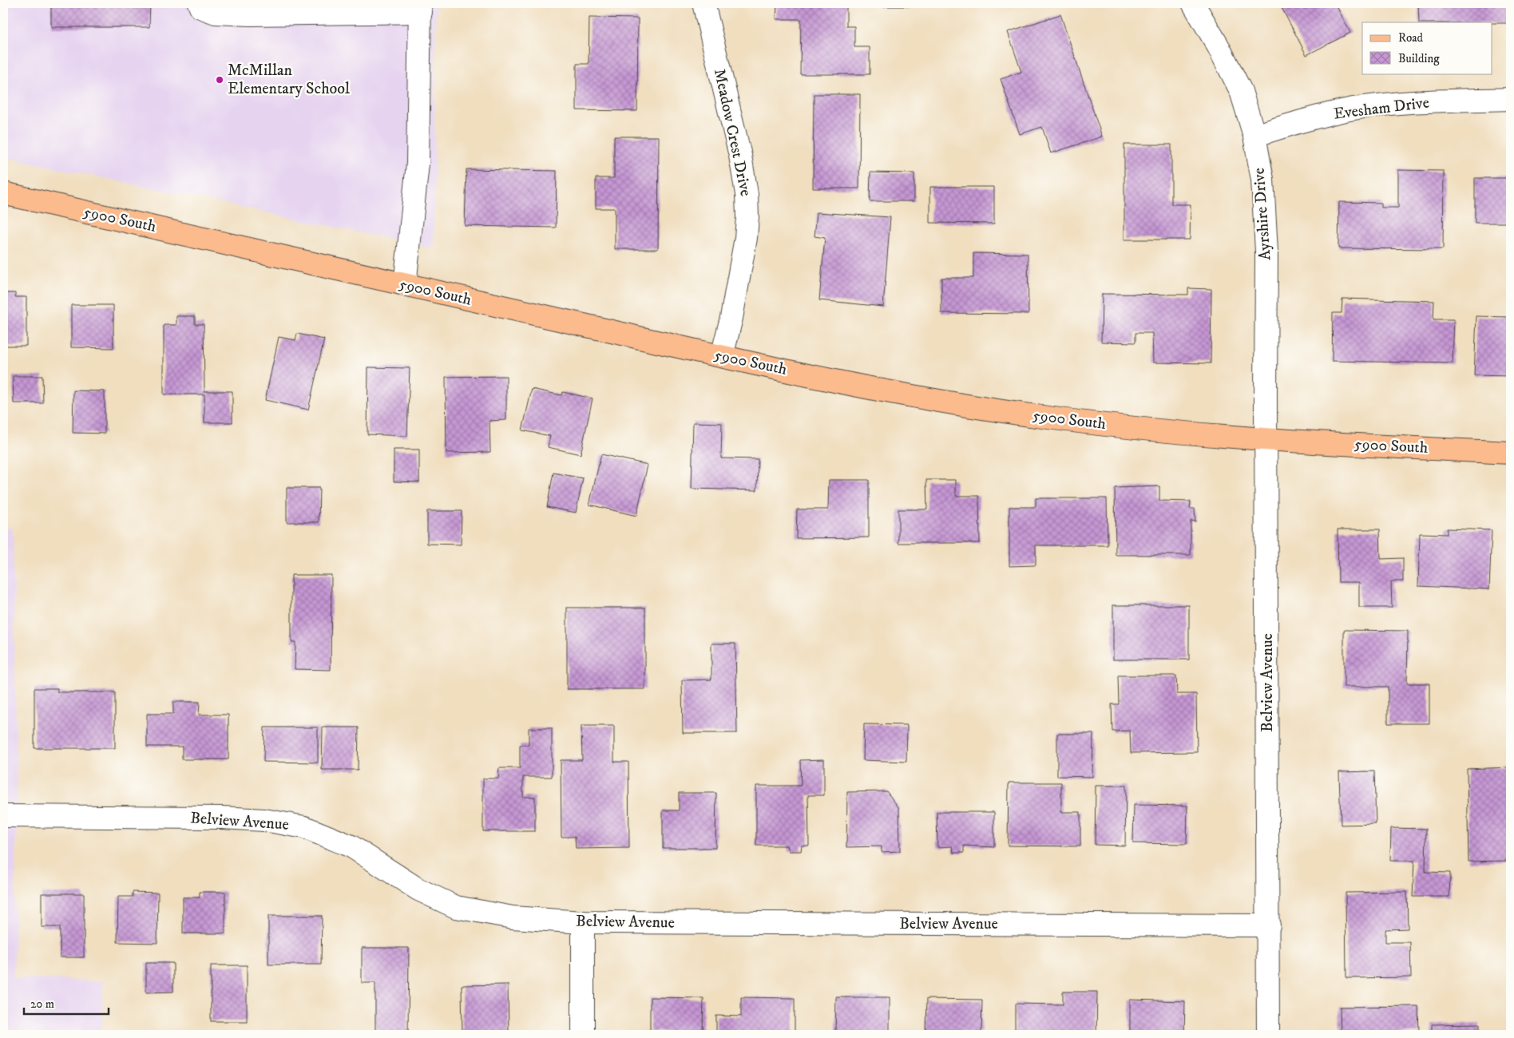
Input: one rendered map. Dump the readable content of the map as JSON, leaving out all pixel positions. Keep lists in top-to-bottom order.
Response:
{
  "streets": {
    "main road": ["5900 South"],
    "street": [
      "Evesham Drive",
      "Meadow Crest Drive",
      "Ayrshire Drive",
      "Belview Avenue"
    ]
  },
  "crossings": [
    ["Evesham Drive", "Ayrshire Drive"],
    ["Meadow Crest Drive", "5900 South"],
    ["Ayrshire Drive", "5900 South"],
    ["Ayrshire Drive", "Belview Avenue"],
    ["5900 South", "Belview Avenue"]
  ],
  "places": ["McMillan Elementary School"],
  "legend": ["Road", "Building"],
  "scale_bar": "20 m"
}
